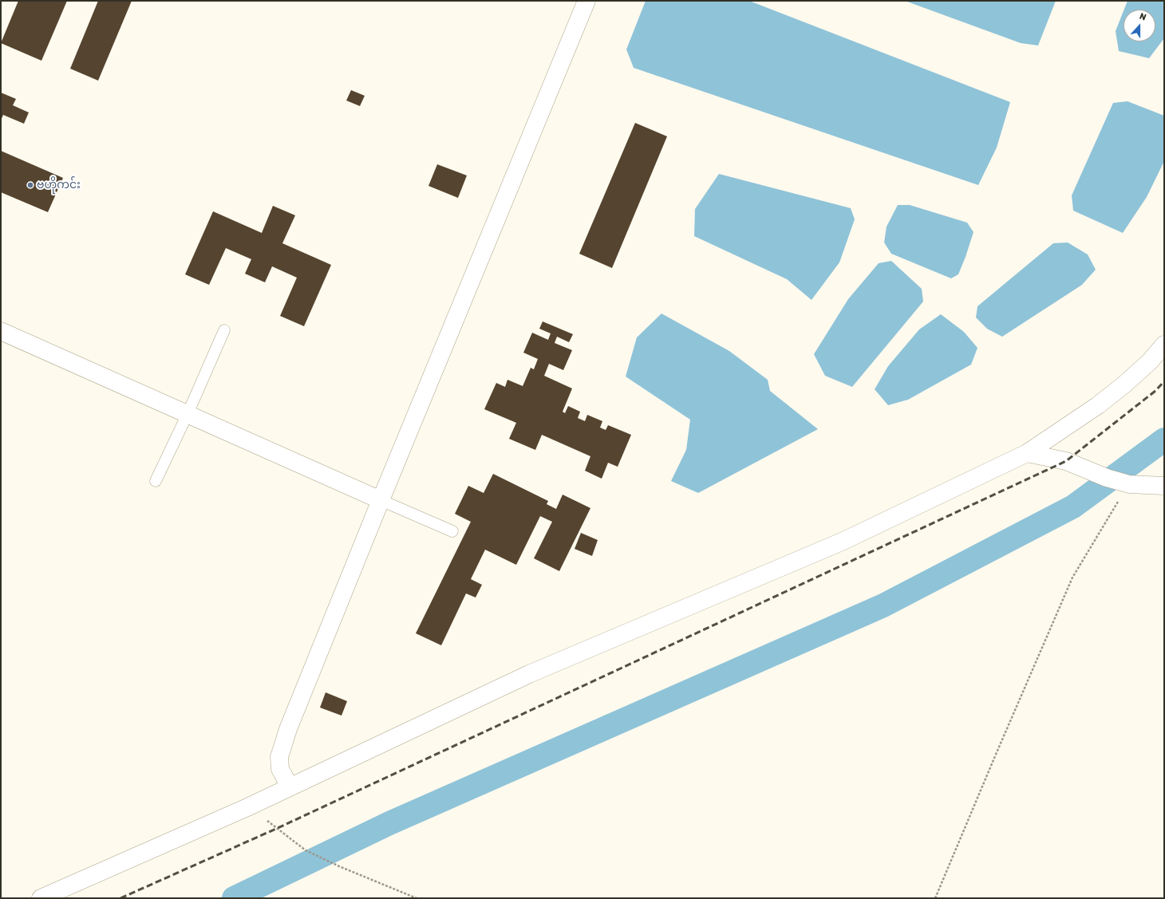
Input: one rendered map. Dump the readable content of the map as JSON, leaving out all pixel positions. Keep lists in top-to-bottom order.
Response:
{
  "places": ["ဗဟိုကင်း"],
  "north": "top"
}
